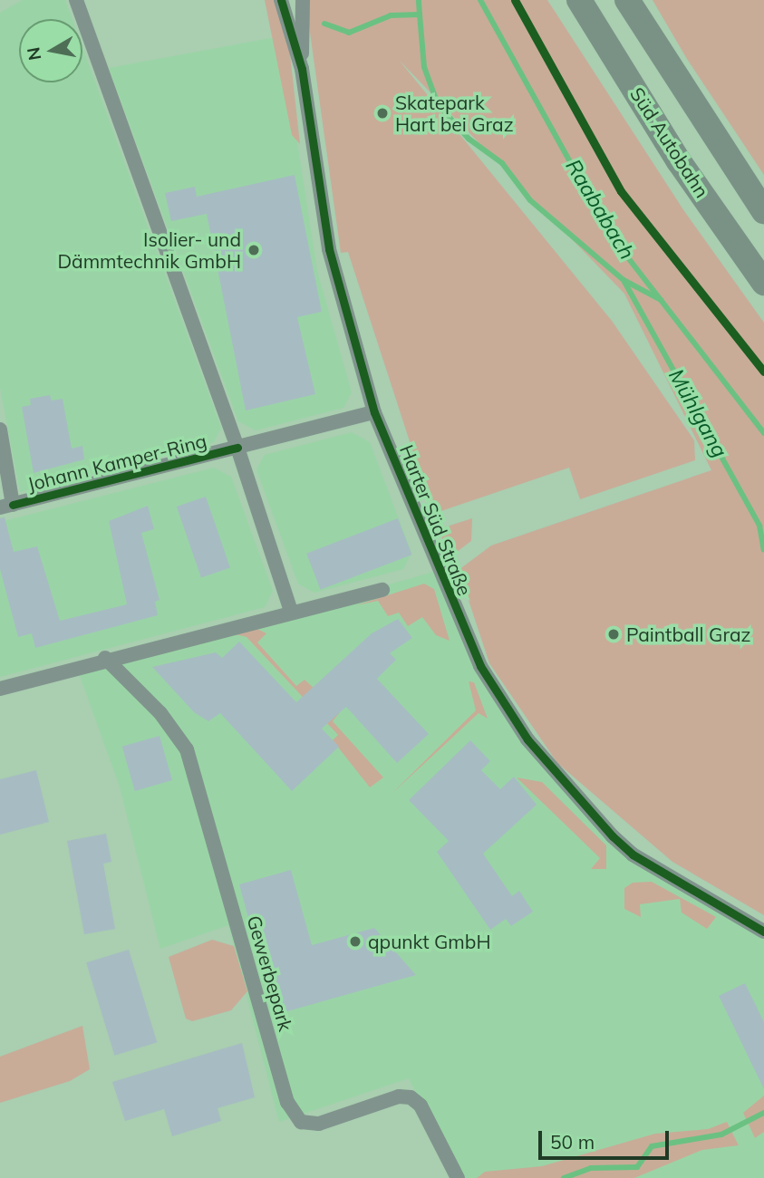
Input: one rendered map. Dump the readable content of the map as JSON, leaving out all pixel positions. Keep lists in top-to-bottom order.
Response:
{
  "streets": {
    "highway": ["Süd Autobahn"],
    "street": ["Johann Kamper-Ring", "Harter Süd Straße", "Gewerbepark"]
  },
  "water": ["Raababach", "Mühlgang"],
  "places": [
    "Skatepark Hart bei Graz",
    "Isolier- und Dämmtechnik GmbH",
    "Paintball Graz",
    "qpunkt GmbH"
  ],
  "scale_bar": "50 m",
  "north": "left"
}
